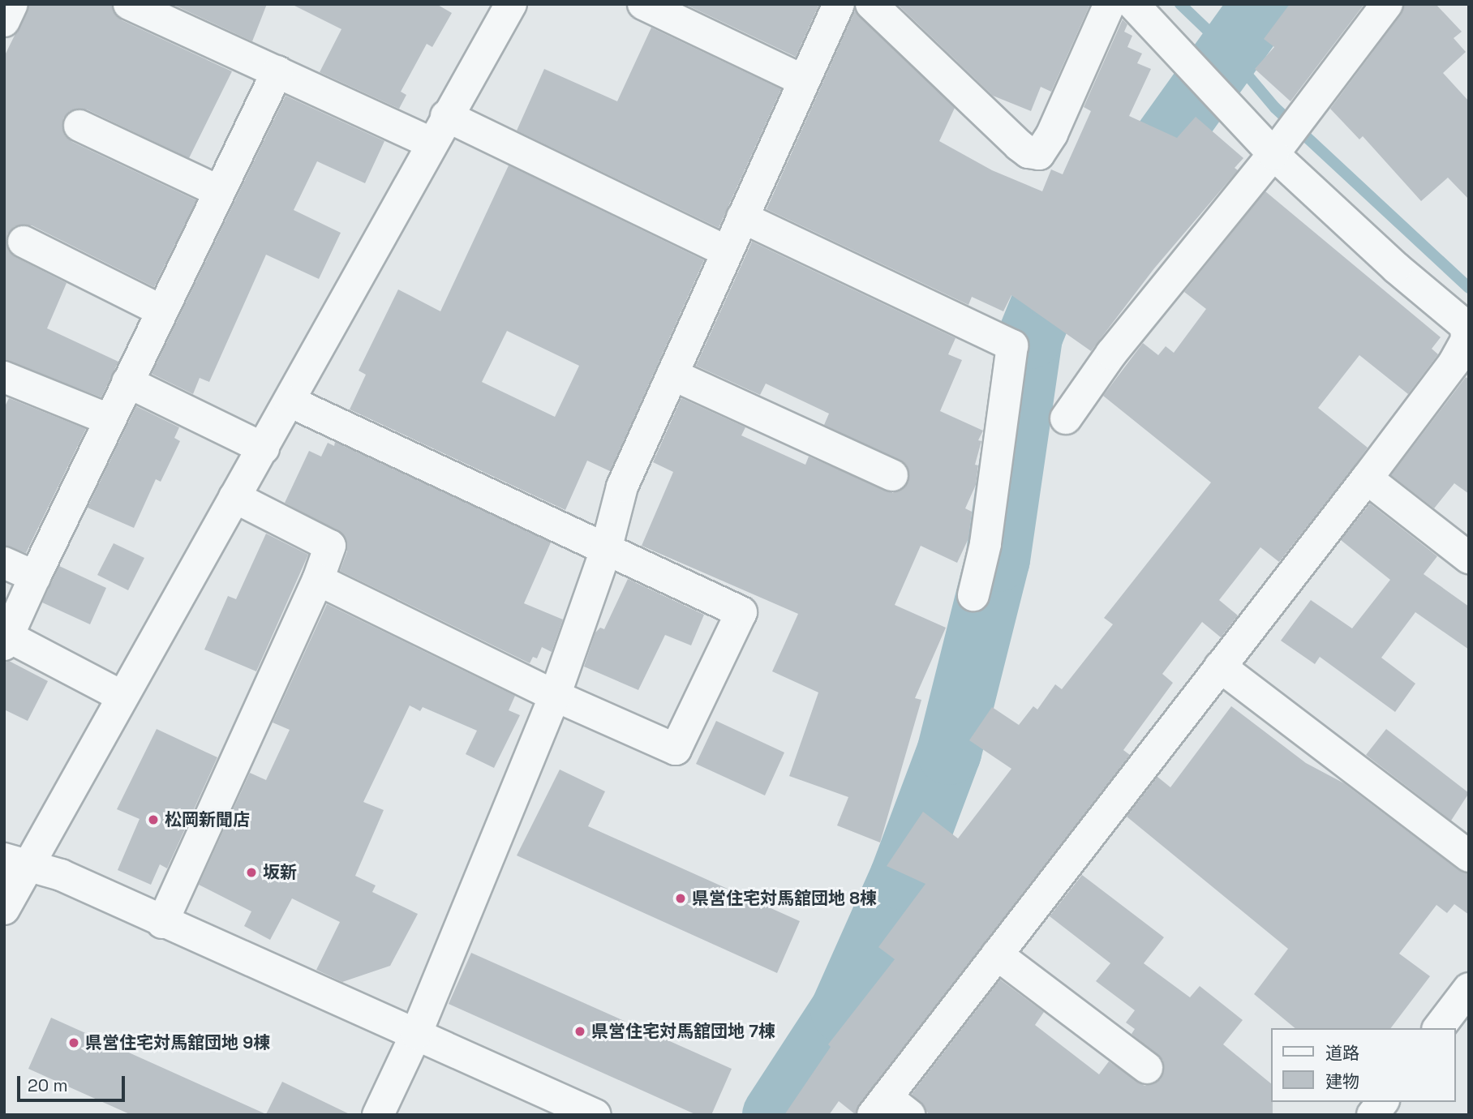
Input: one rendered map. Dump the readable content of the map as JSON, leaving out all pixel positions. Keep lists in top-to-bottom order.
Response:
{
  "places": [
    "松岡新聞店",
    "坂新",
    "県営住宅対馬舘団地 8棟",
    "県営住宅対馬舘団地 7棟",
    "県営住宅対馬舘団地 9棟"
  ],
  "legend": ["道路", "建物"],
  "scale_bar": "20 m"
}
